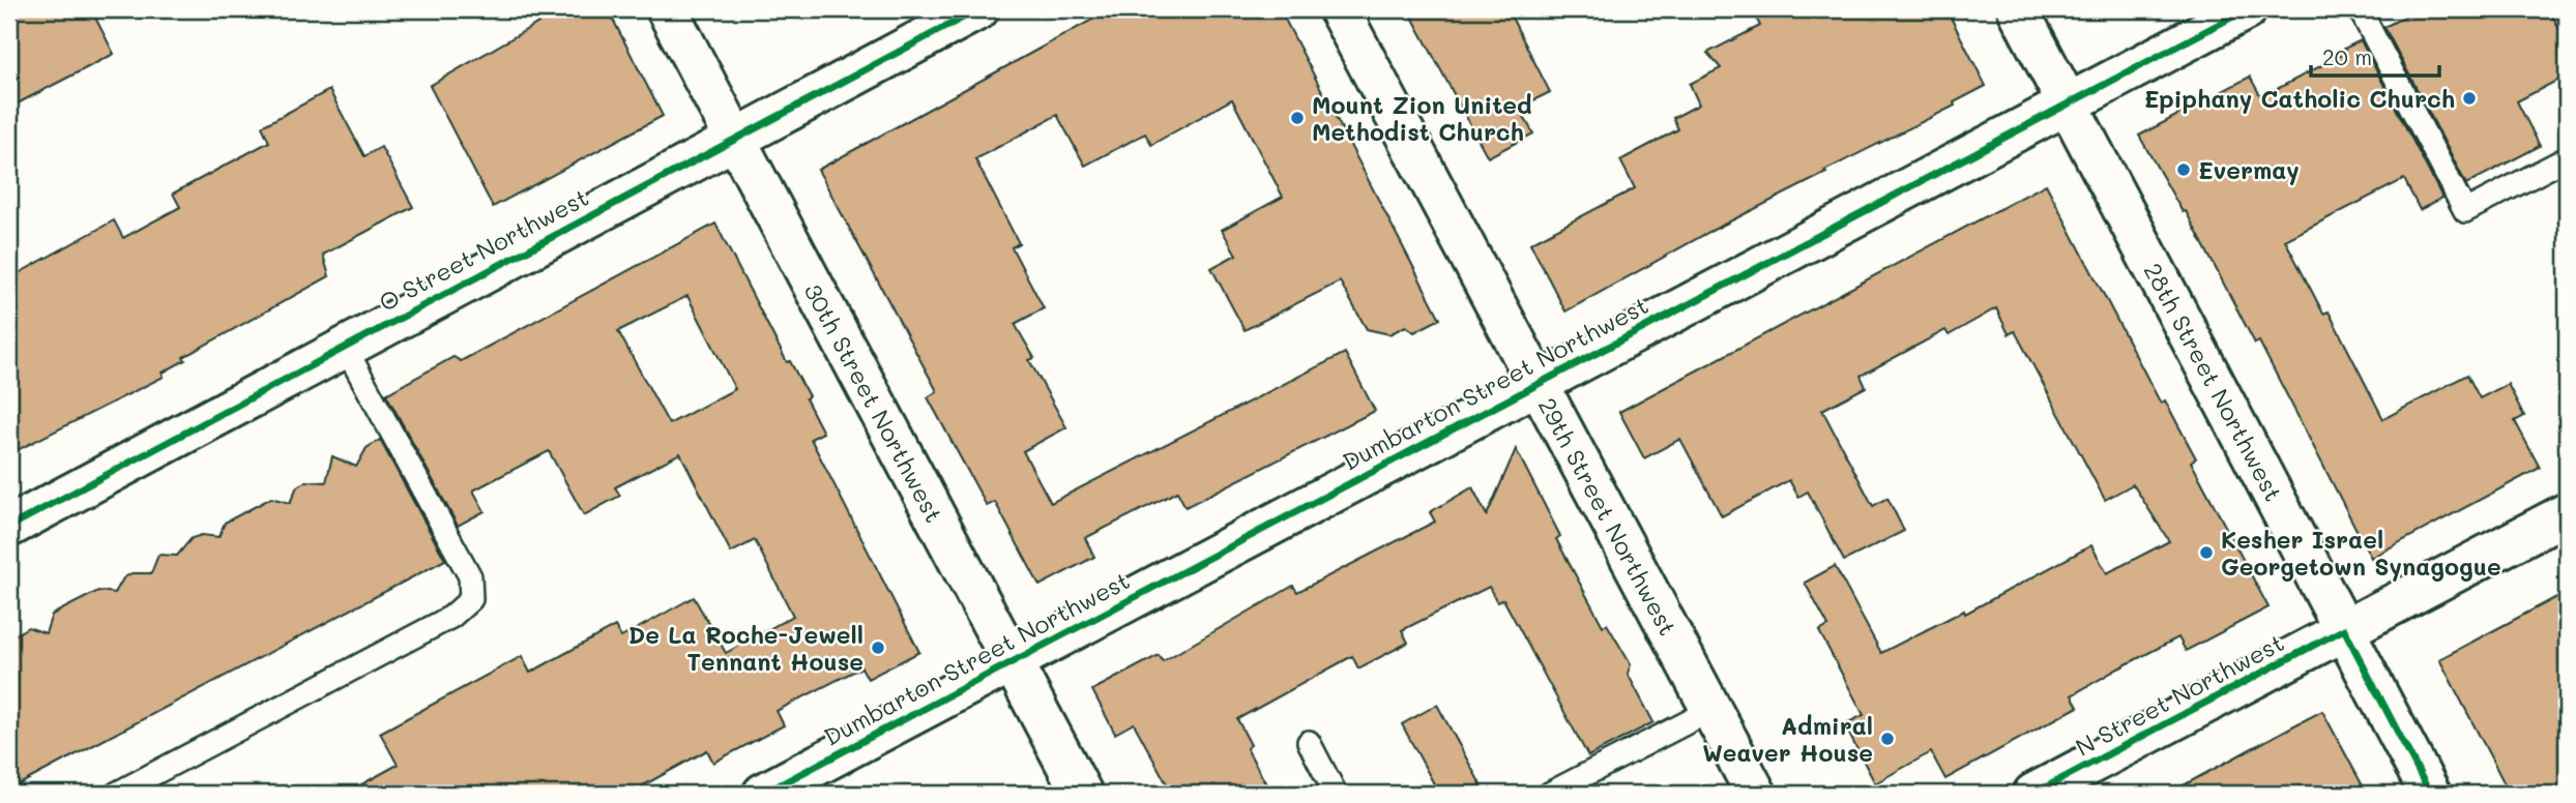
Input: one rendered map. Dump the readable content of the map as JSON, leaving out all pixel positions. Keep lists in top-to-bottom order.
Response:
{
  "streets": {
    "street": [
      "O Street Northwest",
      "28th Street Northwest",
      "Dumbarton Street Northwest",
      "30th Street Northwest",
      "29th Street Northwest",
      "N Street Northwest"
    ]
  },
  "crossings": [
    ["O Street Northwest", "30th Street Northwest"],
    ["28th Street Northwest", "Dumbarton Street Northwest"],
    ["28th Street Northwest", "N Street Northwest"],
    ["Dumbarton Street Northwest", "30th Street Northwest"],
    ["Dumbarton Street Northwest", "29th Street Northwest"]
  ],
  "places": [
    "Epiphany Catholic Church",
    "Mount Zion United Methodist Church",
    "Evermay",
    "Kesher Israel Georgetown Synagogue",
    "De La Roche-Jewell Tennant House",
    "Admiral Weaver House"
  ],
  "scale_bar": "20 m"
}
